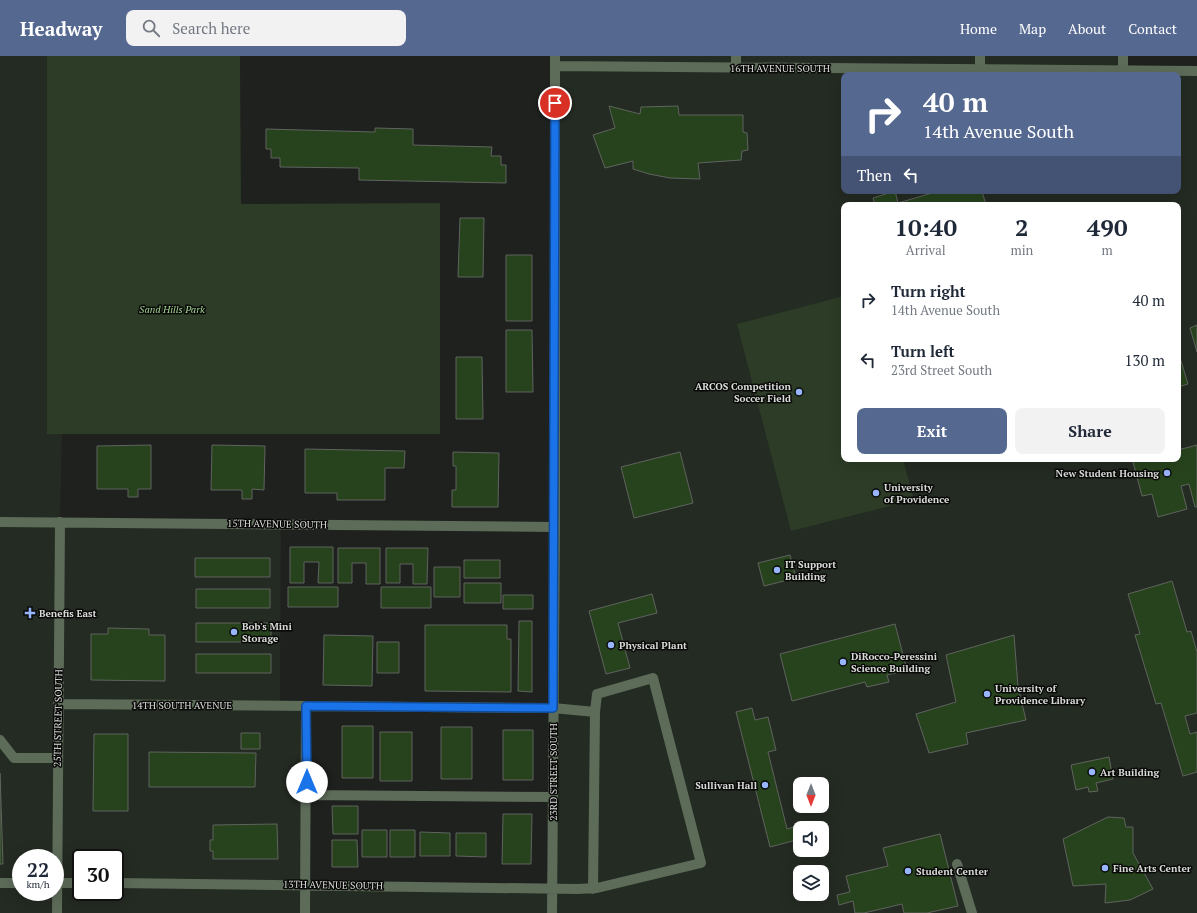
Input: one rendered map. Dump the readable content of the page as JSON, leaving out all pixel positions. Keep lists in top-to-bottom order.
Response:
{
  "streets": {
    "street": [
      "16TH AVENUE SOUTH",
      "15TH AVENUE SOUTH",
      "14TH SOUTH AVENUE",
      "25TH STREET SOUTH",
      "23RD STREET SOUTH",
      "13TH AVENUE SOUTH"
    ]
  },
  "crossings": [
    ["16TH AVENUE SOUTH", "23RD STREET SOUTH"],
    ["15TH AVENUE SOUTH", "25TH STREET SOUTH"],
    ["15TH AVENUE SOUTH", "23RD STREET SOUTH"],
    ["14TH SOUTH AVENUE", "25TH STREET SOUTH"],
    ["14TH SOUTH AVENUE", "23RD STREET SOUTH"],
    ["14TH SOUTH AVENUE", "13TH AVENUE SOUTH"],
    ["23RD STREET SOUTH", "13TH AVENUE SOUTH"]
  ],
  "parks": ["Sand Hills Park"],
  "places": {
    "other": [
      "ARCOS Competition Soccer Field",
      "New Student Housing",
      "University of Providence",
      "IT Support Building",
      "Bob's Mini Storage",
      "Physical Plant",
      "DiRocco-Peressini Science Building",
      "University of Providence Library",
      "Art Building",
      "Sullivan Hall",
      "Fine Arts Center",
      "Student Center"
    ],
    "health": ["Benefis East"]
  },
  "north": "bottom",
  "page": {
    "header": "Headway",
    "search": "Search here",
    "nav": [
      "Home",
      "Map",
      "About",
      "Contact"
    ],
    "turn": ["40 m", "14th Avenue South"],
    "then": "Then",
    "eta": [
      "10:40",
      "Arrival",
      "2",
      "min",
      "490",
      "m"
    ],
    "list": [
      {
        "name": "Turn right",
        "note": "14th Avenue South",
        "value": "40 m"
      },
      {
        "name": "Turn left",
        "note": "23rd Street South",
        "value": "130 m"
      }
    ],
    "buttons": ["Exit", "Share"],
    "speed": "22 km/h",
    "limit": "30"
  }
}
